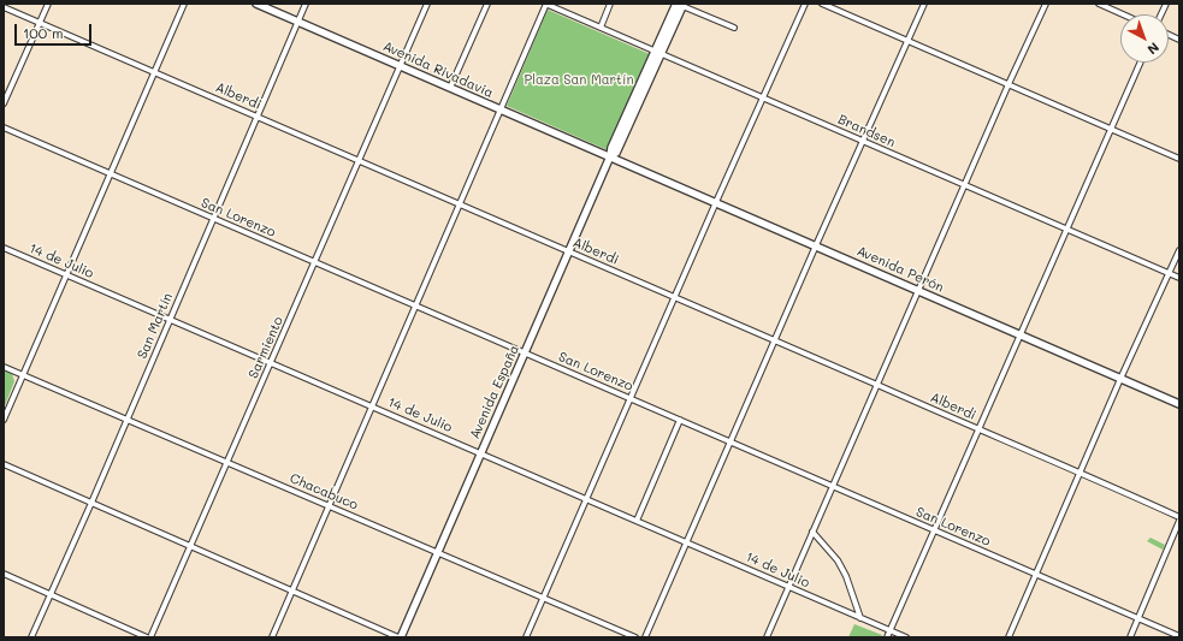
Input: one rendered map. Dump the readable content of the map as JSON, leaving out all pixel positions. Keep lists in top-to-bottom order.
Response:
{
  "streets": {
    "main road": ["Avenida Rivadavia", "Avenida Perón", "Avenida España"],
    "street": [
      "Alberdi",
      "Brandsen",
      "San Lorenzo",
      "14 de Julio",
      "San Martín",
      "Sarmiento",
      "Chacabuco"
    ]
  },
  "crossings": [
    ["Avenida Rivadavia", "Avenida Perón"],
    ["Avenida Rivadavia", "San Martín"],
    ["Avenida Rivadavia", "Sarmiento"],
    ["Avenida Rivadavia", "Avenida España"],
    ["Alberdi", "San Martín"],
    ["Alberdi", "Sarmiento"],
    ["Alberdi", "Avenida España"],
    ["Brandsen", "Avenida España"],
    ["San Lorenzo", "San Martín"],
    ["San Lorenzo", "Sarmiento"],
    ["San Lorenzo", "Avenida España"],
    ["14 de Julio", "San Martín"],
    ["14 de Julio", "Sarmiento"],
    ["14 de Julio", "Avenida España"],
    ["Avenida Perón", "Avenida España"],
    ["San Martín", "Chacabuco"],
    ["Sarmiento", "Chacabuco"],
    ["Avenida España", "Chacabuco"]
  ],
  "parks": ["Plaza San Martín"],
  "scale_bar": "100 m",
  "north": "bottom right"
}
